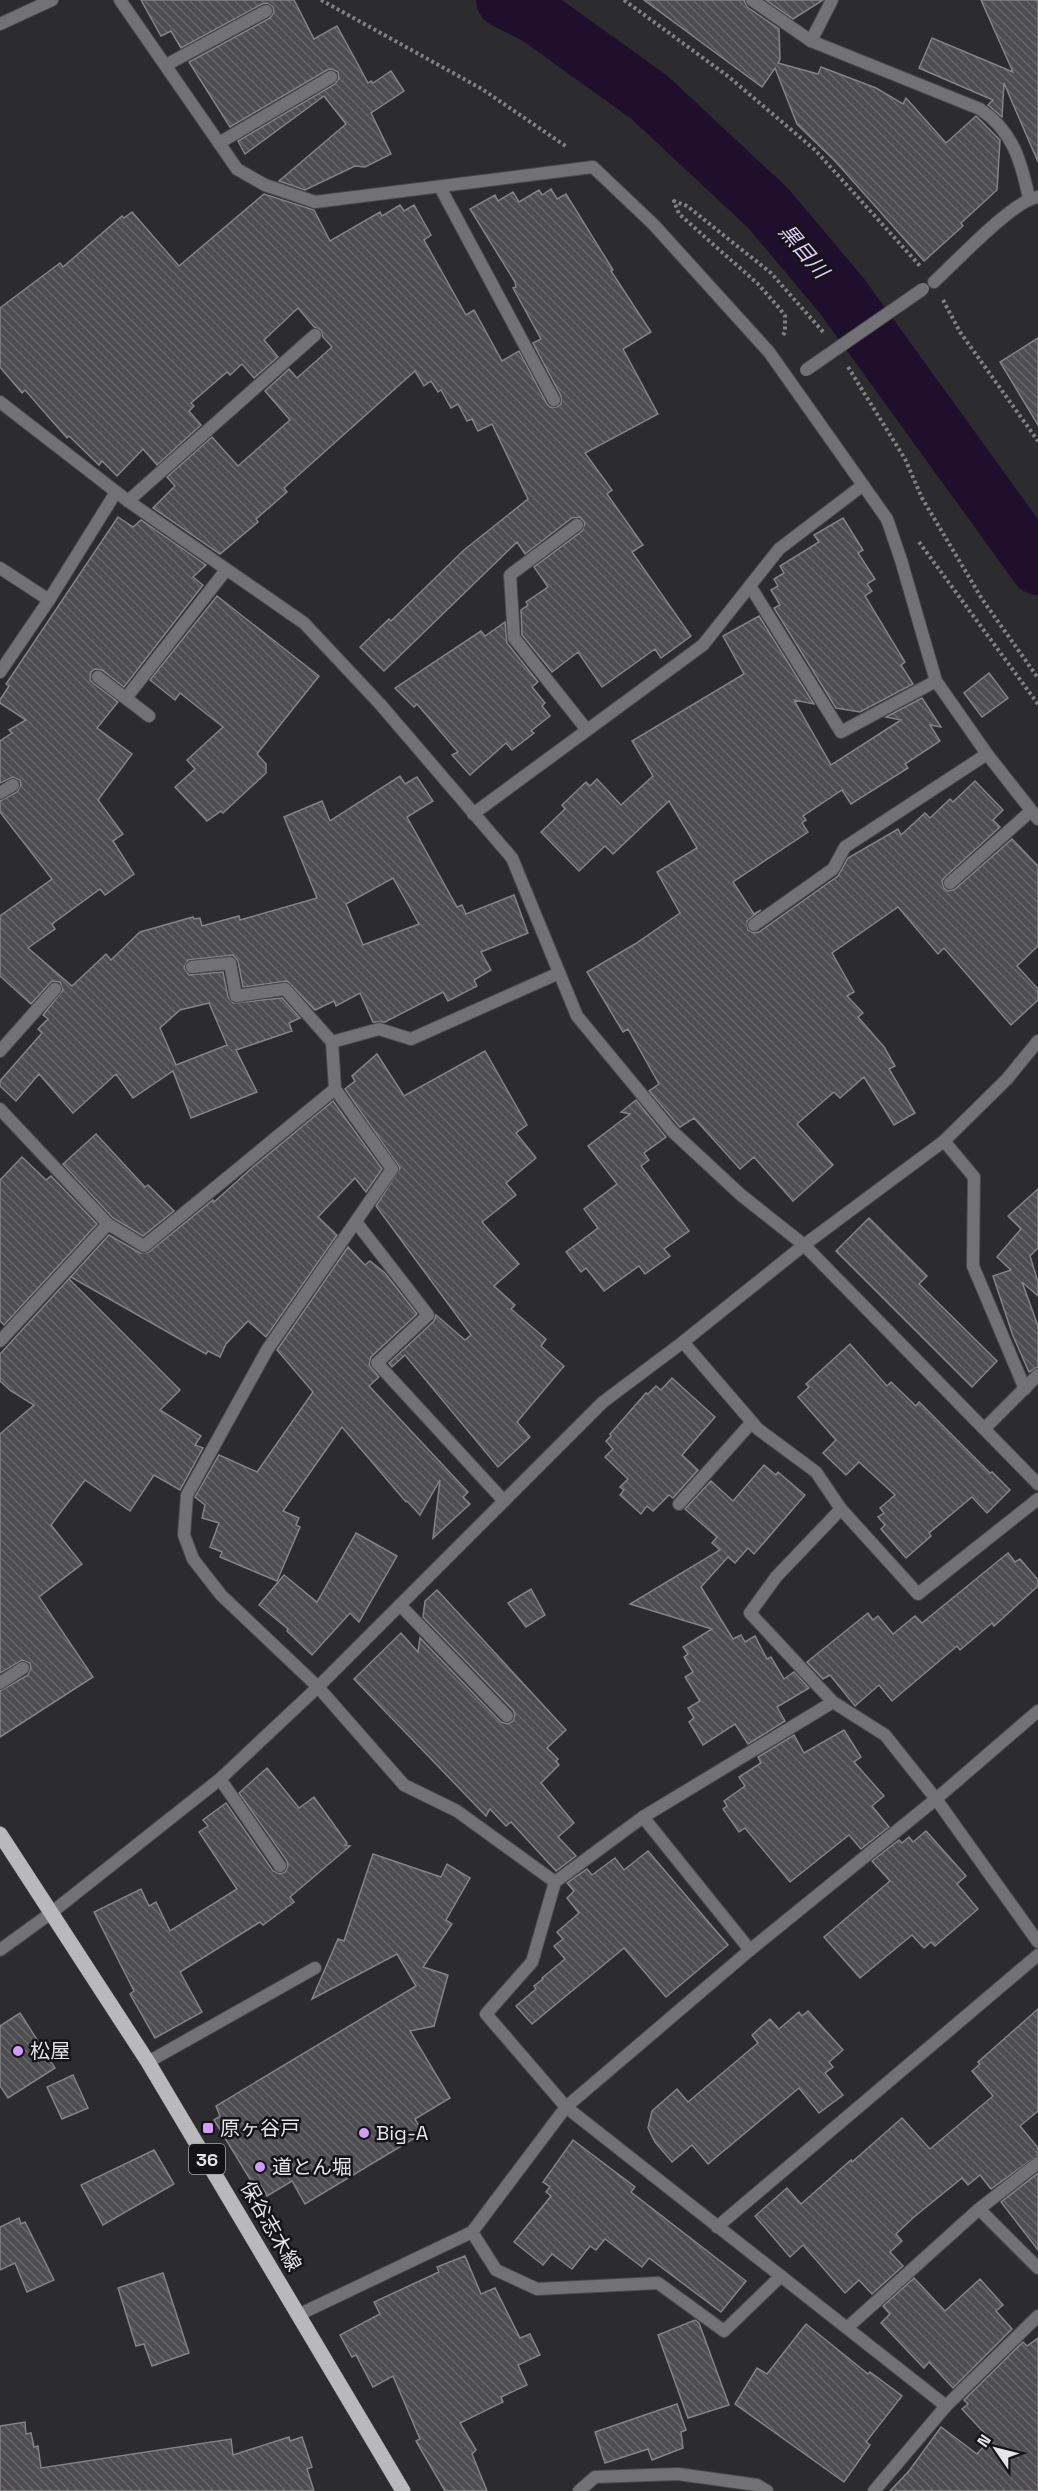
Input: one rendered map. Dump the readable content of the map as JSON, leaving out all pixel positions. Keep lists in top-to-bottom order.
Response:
{
  "streets": {
    "main road": ["36", "保谷志木線"]
  },
  "water": ["黒目川"],
  "places": {
    "other": ["松屋", "Big-A", "道とん堀"],
    "transit": ["原ヶ谷戸"]
  },
  "north": "top left"
}
